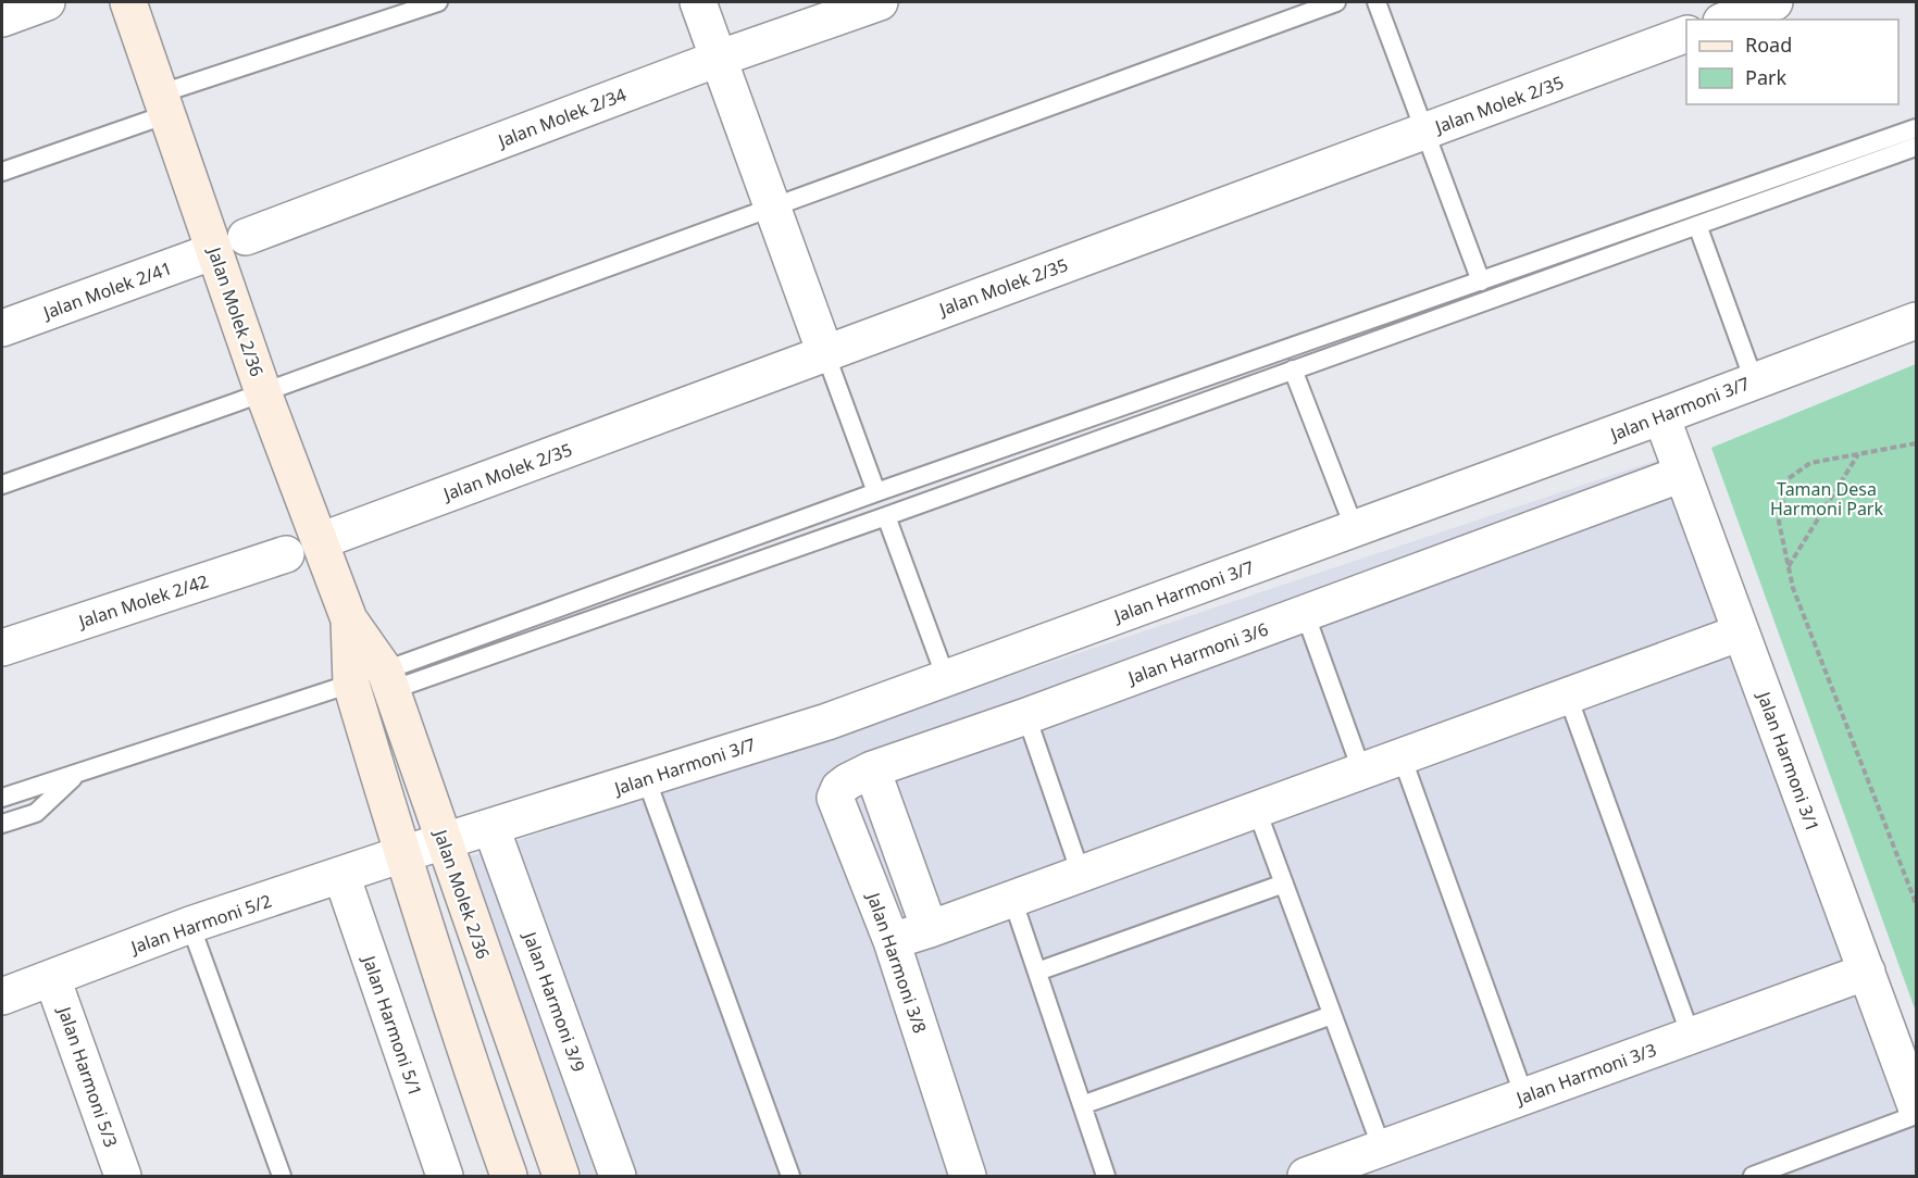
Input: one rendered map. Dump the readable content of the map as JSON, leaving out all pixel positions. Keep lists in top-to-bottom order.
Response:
{
  "streets": {
    "street": [
      "Jalan Molek 2/35",
      "Jalan Molek 2/34",
      "Jalan Molek 2/41",
      "Jalan Molek 2/36",
      "Jalan Harmoni 3/7",
      "Jalan Molek 2/42",
      "Jalan Harmoni 3/6",
      "Jalan Harmoni 3/1",
      "Jalan Harmoni 5/2",
      "Jalan Harmoni 3/8",
      "Jalan Harmoni 3/9",
      "Jalan Harmoni 5/1",
      "Jalan Harmoni 3/3",
      "Jalan Harmoni 5/3"
    ]
  },
  "crossings": [
    ["Jalan Molek 2/35", "Jalan Molek 2/36"],
    ["Jalan Molek 2/41", "Jalan Molek 2/36"],
    ["Jalan Molek 2/36", "Jalan Harmoni 3/7"],
    ["Jalan Molek 2/36", "Jalan Harmoni 5/2"],
    ["Jalan Harmoni 3/7", "Jalan Harmoni 3/1"],
    ["Jalan Harmoni 3/7", "Jalan Harmoni 5/2"],
    ["Jalan Harmoni 3/7", "Jalan Harmoni 3/9"],
    ["Jalan Harmoni 3/6", "Jalan Harmoni 3/1"],
    ["Jalan Harmoni 3/6", "Jalan Harmoni 3/8"],
    ["Jalan Harmoni 3/1", "Jalan Harmoni 3/3"],
    ["Jalan Harmoni 5/2", "Jalan Harmoni 5/1"],
    ["Jalan Harmoni 5/2", "Jalan Harmoni 5/3"]
  ],
  "parks": ["Taman Desa Harmoni Park"],
  "legend": ["Road", "Park"]
}
